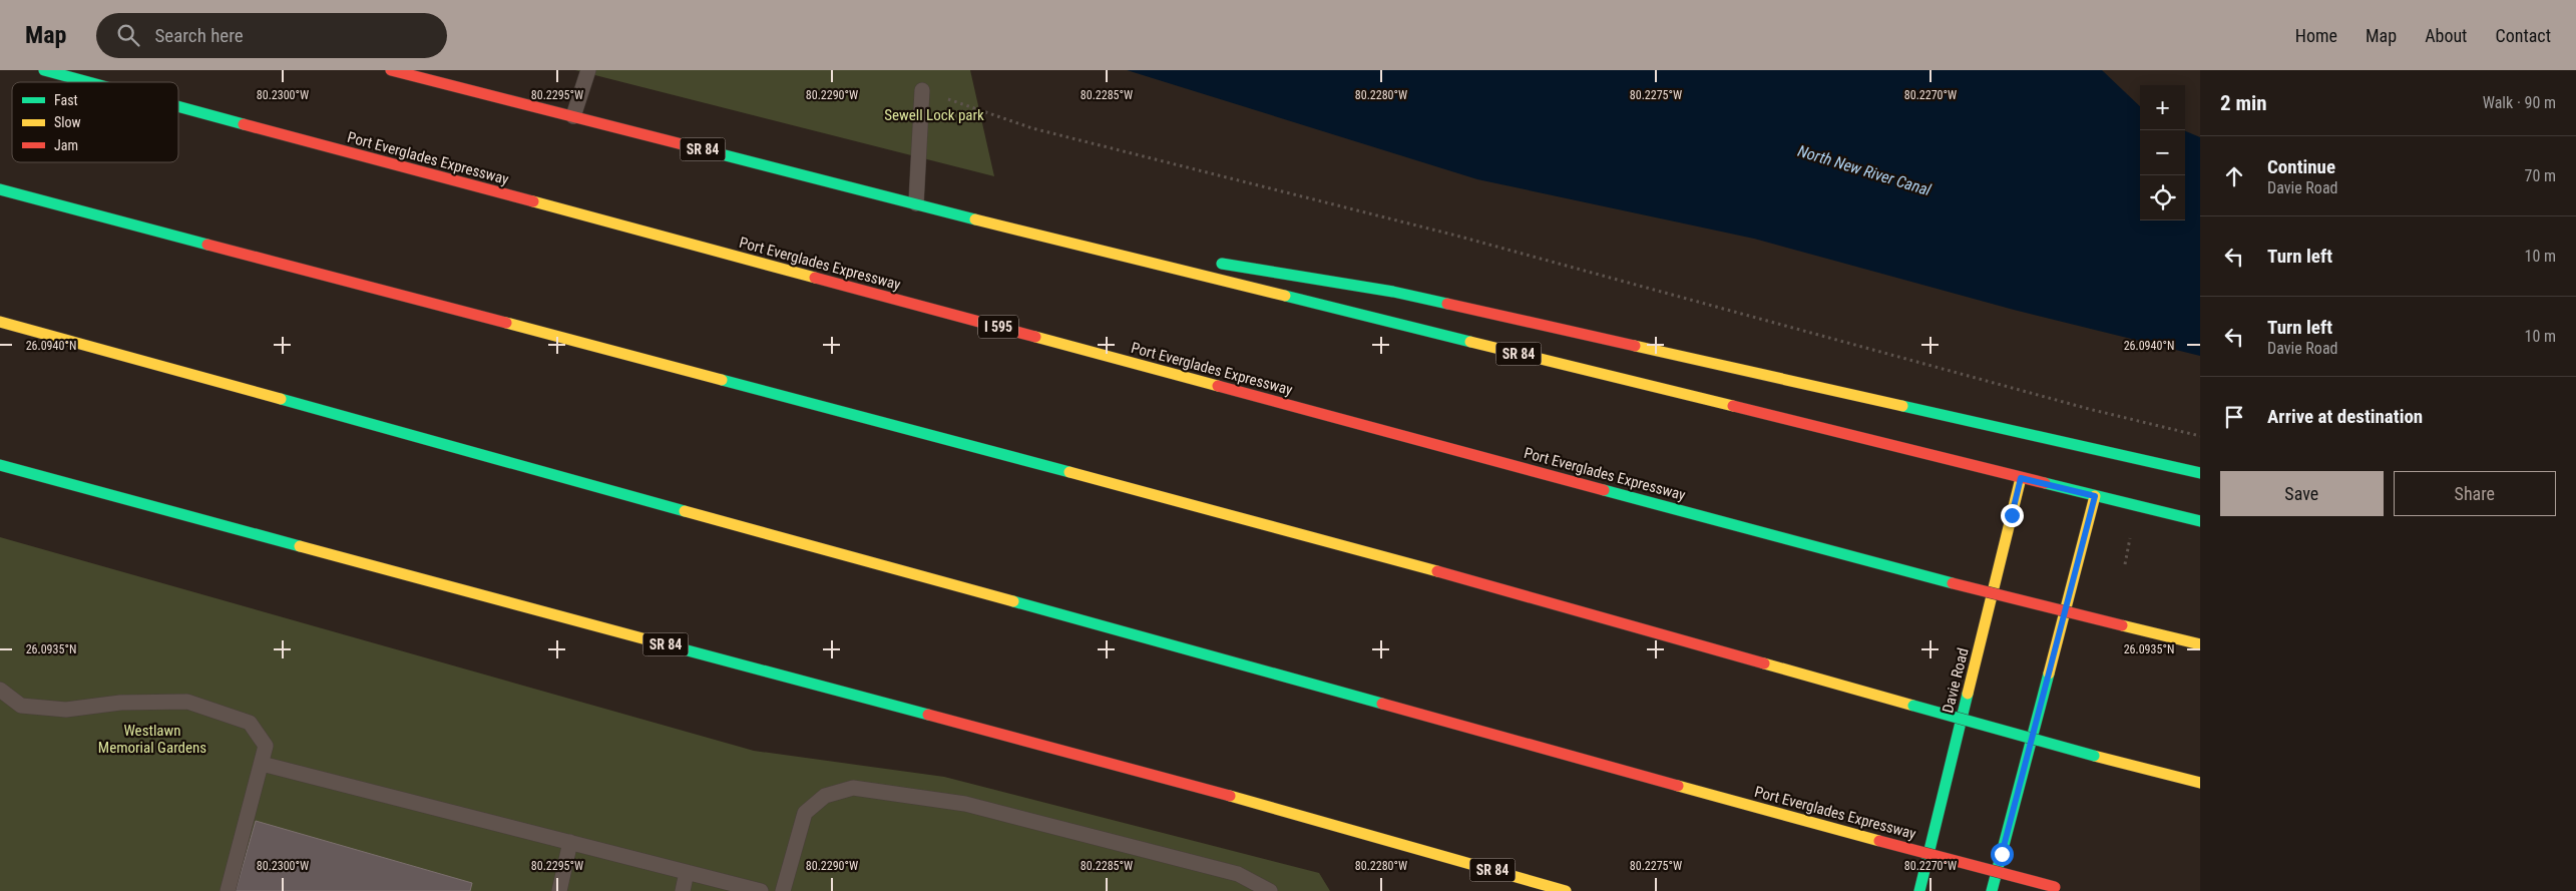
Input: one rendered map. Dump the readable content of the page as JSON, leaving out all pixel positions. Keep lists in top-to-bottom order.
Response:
{
  "streets": {
    "main road": [
      "SR 84",
      "Port Everglades Expressway",
      "I 595",
      "Davie Road"
    ]
  },
  "crossings": [
    ["SR 84", "Davie Road"]
  ],
  "water": ["North New River Canal"],
  "parks": ["Sewell Lock park", "Westlawn Memorial Gardens"],
  "legend": ["Fast", "Slow", "Jam"],
  "page": {
    "header": "Map",
    "search": "Search here",
    "nav": [
      "Home",
      "Map",
      "About",
      "Contact"
    ],
    "heading": ["2 min", "Walk · 90 m"],
    "map_buttons": ["+", "−"],
    "list": [
      ["Continue", "Davie Road", "70 m"],
      ["Turn left", "10 m"],
      ["Turn left", "Davie Road", "10 m"],
      "Arrive at destination"
    ],
    "buttons": ["Save", "Share"]
  },
  "coordinates": [
    "80.2300°W",
    "80.2295°W",
    "80.2290°W",
    "80.2285°W",
    "80.2280°W",
    "80.2275°W",
    "80.2270°W",
    "26.0940°N",
    "26.0935°N"
  ]
}
